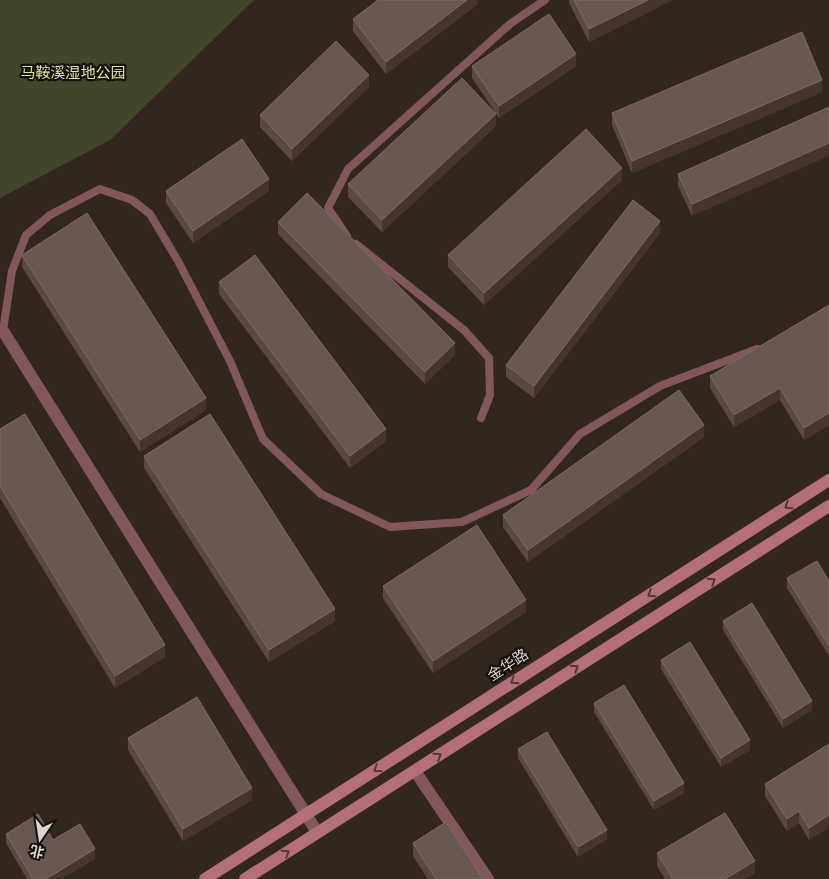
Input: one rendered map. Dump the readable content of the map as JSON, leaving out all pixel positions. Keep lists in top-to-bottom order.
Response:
{
  "streets": {
    "main road": ["金华路"]
  },
  "parks": ["马鞍溪湿地公园"],
  "north": "bottom"
}
